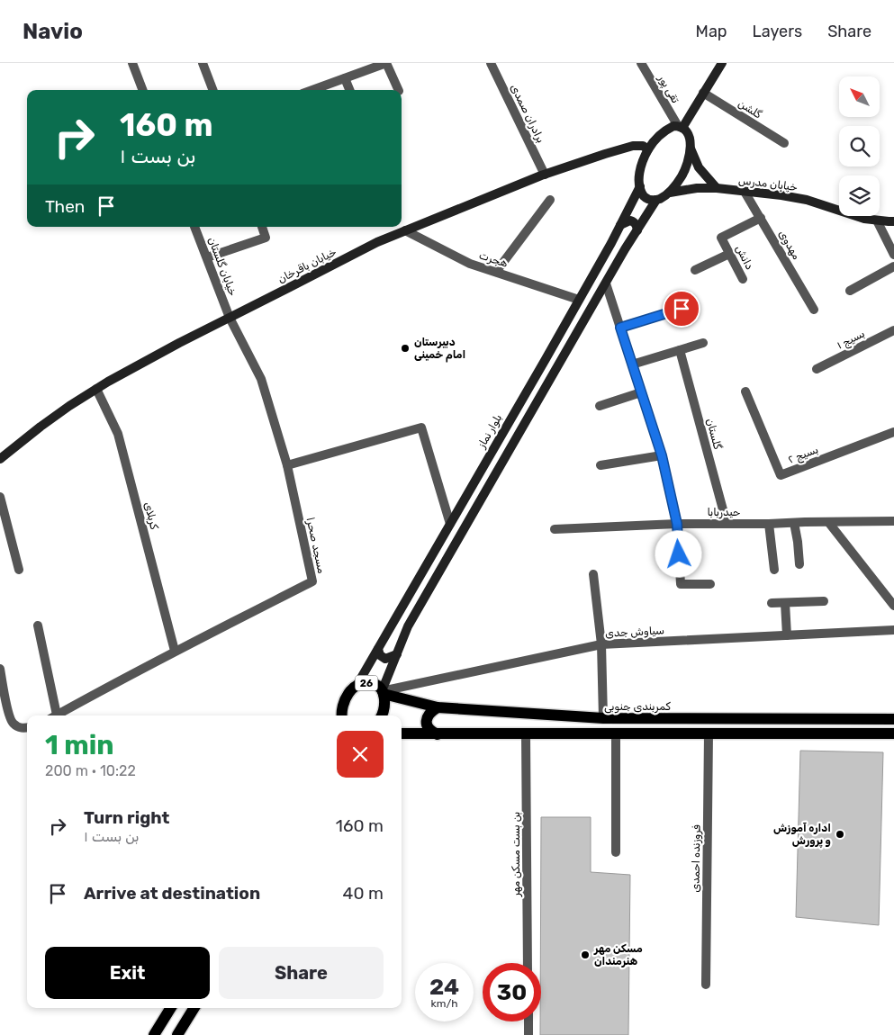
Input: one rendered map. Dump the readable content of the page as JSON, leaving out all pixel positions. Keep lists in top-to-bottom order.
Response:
{
  "streets": {
    "main road": [
      "خیابان مدرس",
      "خیابان باقرخان",
      "بلوار نماز",
      "26",
      "کمربندی جنوبی"
    ],
    "street": [
      "تقی پور",
      "گلشن",
      "برادران صمدی",
      "مهدوی",
      "دانش",
      "هجرت",
      "خیابان گلستان",
      "بسیج ۱",
      "گلستان",
      "بسیج ۲",
      "حیدربابا",
      "کربلای",
      "مسجد صحرا",
      "سیاوش جدی",
      "بن بست مسکن مهر",
      "فروزنده احمدی"
    ]
  },
  "crossings": [
    ["تقی پور", "26"],
    ["برادران صمدی", "خیابان باقرخان"],
    ["خیابان مدرس", "مهدوی"],
    ["مهدوی", "دانش"],
    ["هجرت", "خیابان باقرخان"],
    ["هجرت", "بلوار نماز"],
    ["خیابان باقرخان", "خیابان گلستان"],
    ["خیابان باقرخان", "کربلای"],
    ["خیابان باقرخان", "26"],
    ["خیابان گلستان", "مسجد صحرا"],
    ["بلوار نماز", "26"],
    ["گلستان", "حیدربابا"],
    ["کربلای", "مسجد صحرا"],
    ["سیاوش جدی", "26"],
    ["سیاوش جدی", "کمربندی جنوبی"],
    ["26", "کمربندی جنوبی"]
  ],
  "places": ["دبیرستان امام خمینی", "اداره آموزش و پرورش", "مسکن مهر هنرمندان"],
  "north": "top left",
  "page": {
    "header": "Navio",
    "nav": ["Map", "Layers", "Share"],
    "turn": ["160 m", "بن بست ۱"],
    "then": "Then",
    "heading": ["1 min", "200 m · 10:22"],
    "list": [
      {
        "name": "Turn right",
        "note": "بن بست ۱",
        "value": "160 m"
      },
      {
        "name": "Arrive at destination",
        "value": "40 m"
      }
    ],
    "buttons": ["Exit", "Share"],
    "speed": "24 km/h",
    "limit": "30"
  }
}
